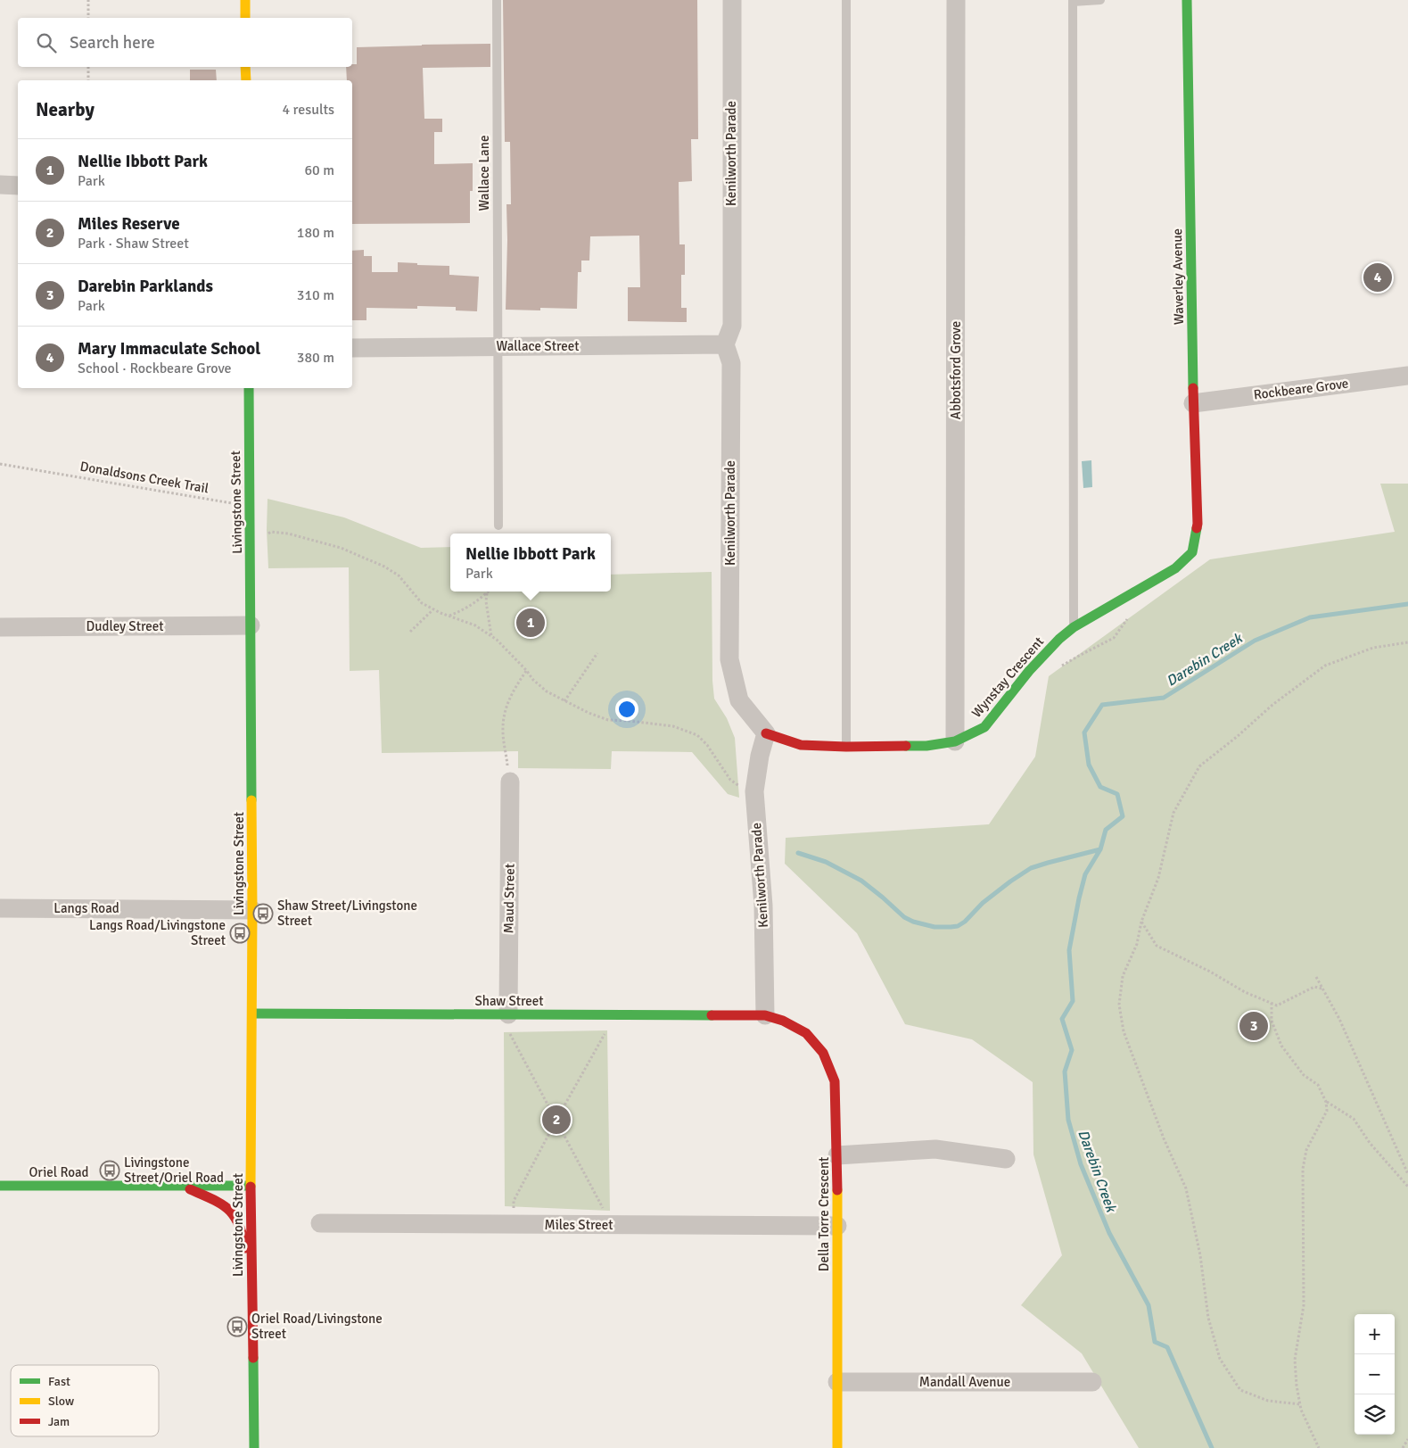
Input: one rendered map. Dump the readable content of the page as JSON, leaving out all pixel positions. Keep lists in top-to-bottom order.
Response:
{
  "streets": {
    "street": [
      "Kenilworth Parade",
      "Waverley Avenue",
      "Wallace Street",
      "Abbotsford Grove",
      "Rockbeare Grove",
      "Livingstone Street",
      "Dudley Street",
      "Wynstay Crescent",
      "Maud Street",
      "Langs Road",
      "Shaw Street",
      "Oriel Road",
      "Della Torre Crescent",
      "Miles Street",
      "Mandall Avenue"
    ],
    "lane": ["Wallace Lane"],
    "path": ["Donaldsons Creek Trail"]
  },
  "crossings": [
    ["Kenilworth Parade", "Wallace Street"],
    ["Kenilworth Parade", "Wynstay Crescent"],
    ["Kenilworth Parade", "Shaw Street"],
    ["Kenilworth Parade", "Della Torre Crescent"],
    ["Wallace Lane", "Wallace Street"],
    ["Waverley Avenue", "Rockbeare Grove"],
    ["Waverley Avenue", "Wynstay Crescent"],
    ["Abbotsford Grove", "Wynstay Crescent"],
    ["Livingstone Street", "Dudley Street"],
    ["Livingstone Street", "Langs Road"],
    ["Livingstone Street", "Shaw Street"],
    ["Livingstone Street", "Oriel Road"],
    ["Maud Street", "Shaw Street"],
    ["Shaw Street", "Della Torre Crescent"],
    ["Della Torre Crescent", "Miles Street"],
    ["Della Torre Crescent", "Mandall Avenue"]
  ],
  "water": ["Darebin Creek"],
  "places": {
    "bus stop": [
      "Shaw Street/Livingstone Street",
      "Langs Road/Livingstone Street",
      "Livingstone Street/Oriel Road",
      "Oriel Road/Livingstone Street"
    ]
  },
  "legend": ["Fast", "Slow", "Jam"],
  "page": {
    "search": "Search here",
    "heading": ["Nearby", "4 results"],
    "list": [
      {
        "mark": "1",
        "name": "Nellie Ibbott Park",
        "note": "Park",
        "value": "60 m"
      },
      {
        "mark": "2",
        "name": "Miles Reserve",
        "note": "Park · Shaw Street",
        "value": "180 m"
      },
      {
        "mark": "3",
        "name": "Darebin Parklands",
        "note": "Park",
        "value": "310 m"
      },
      {
        "mark": "4",
        "name": "Mary Immaculate School",
        "note": "School · Rockbeare Grove",
        "value": "380 m"
      }
    ],
    "pins": [
      "4",
      "1",
      "3",
      "2"
    ],
    "popup": ["Nellie Ibbott Park", "Park"],
    "map_buttons": ["+", "−"]
  }
}
